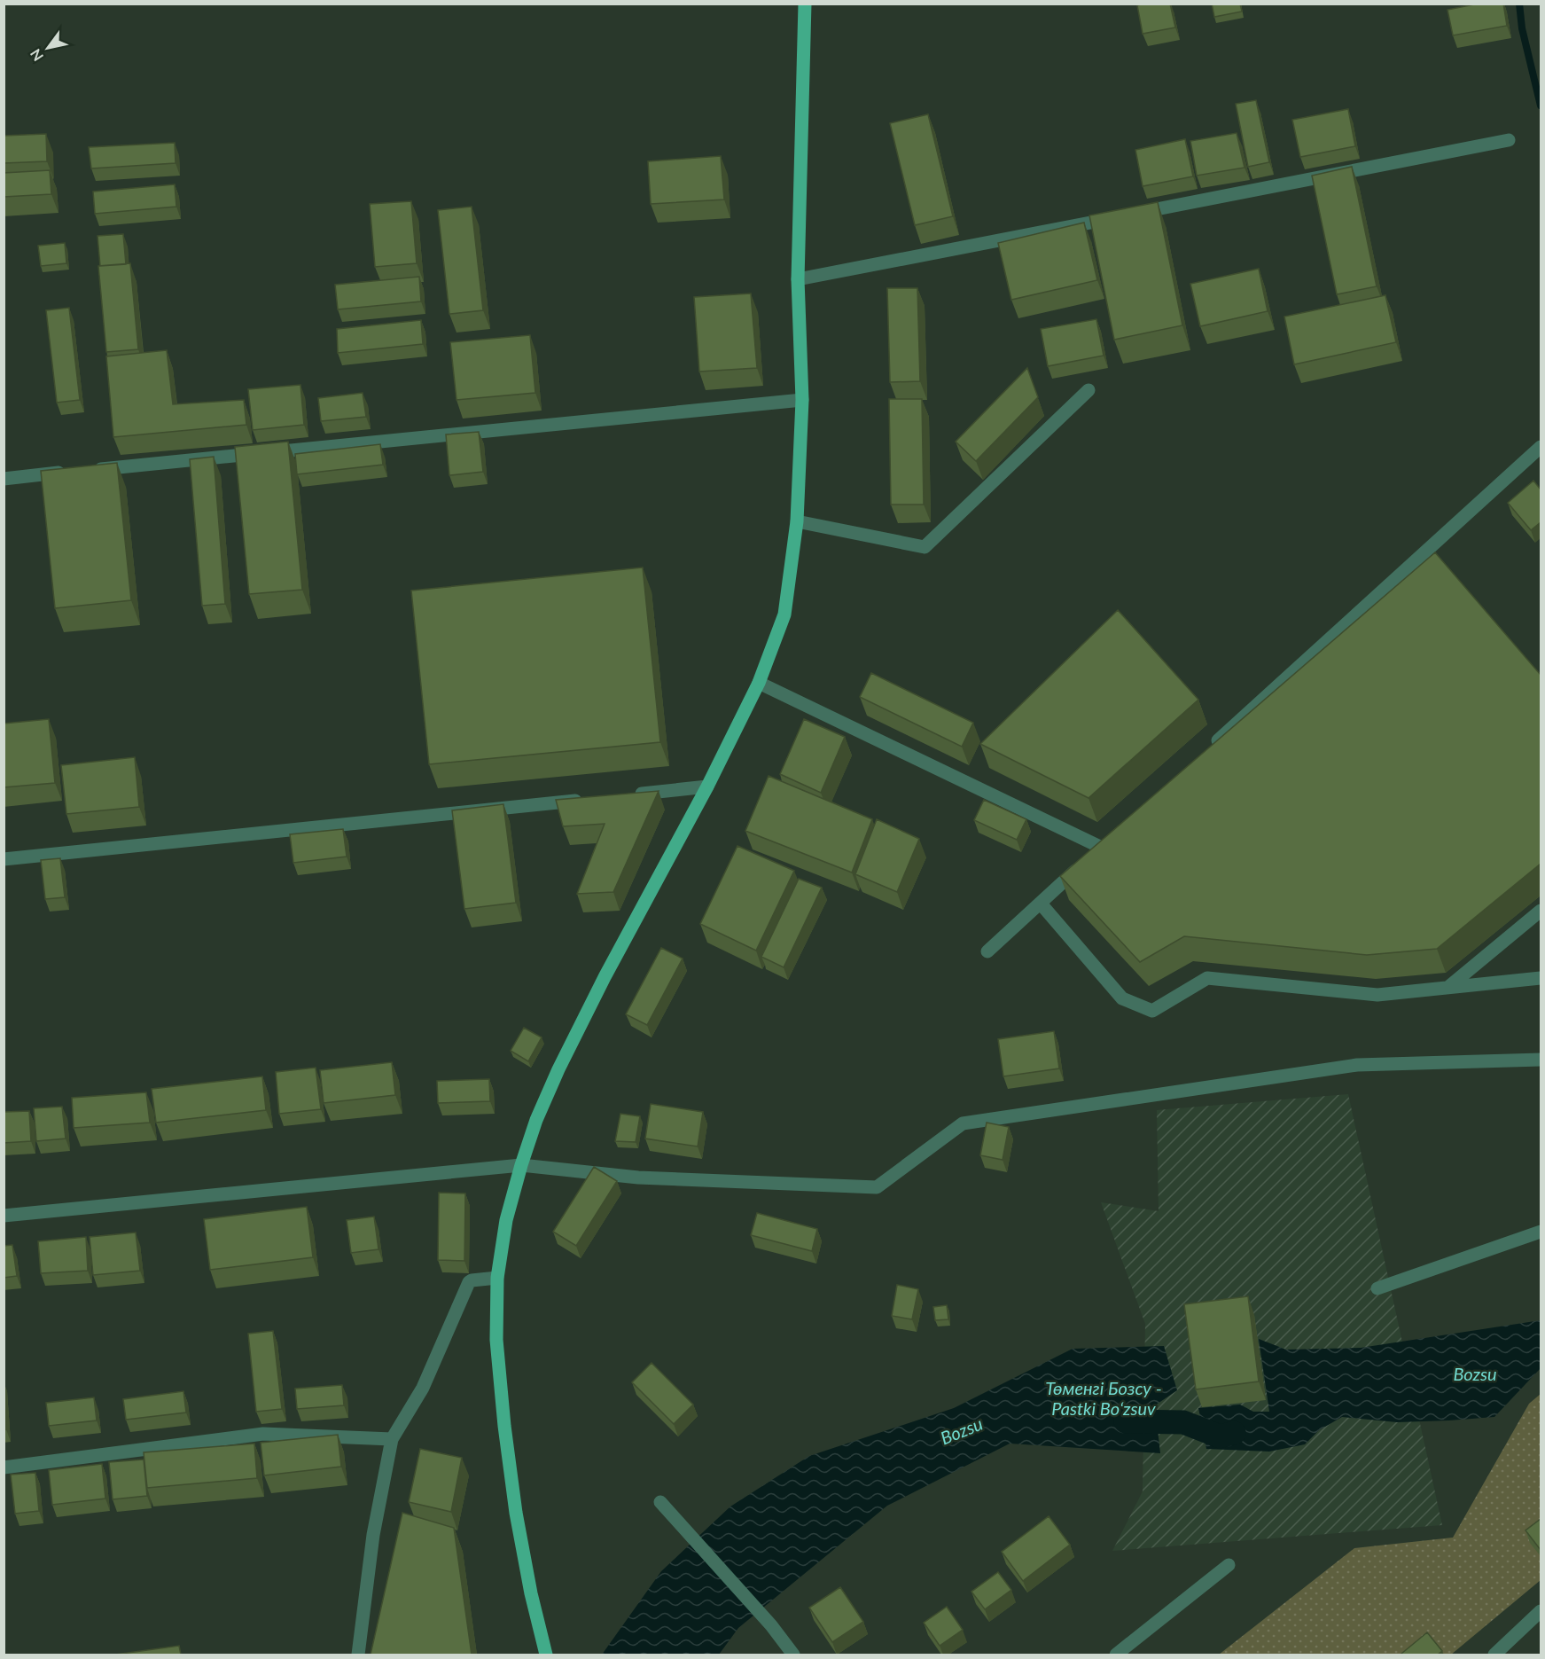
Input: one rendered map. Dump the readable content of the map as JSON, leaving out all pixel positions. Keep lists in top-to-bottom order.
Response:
{
  "water": ["Bozsu", "Төменгі Бозсу - Pastki Boʻzsuv"],
  "north": "bottom left"
}
